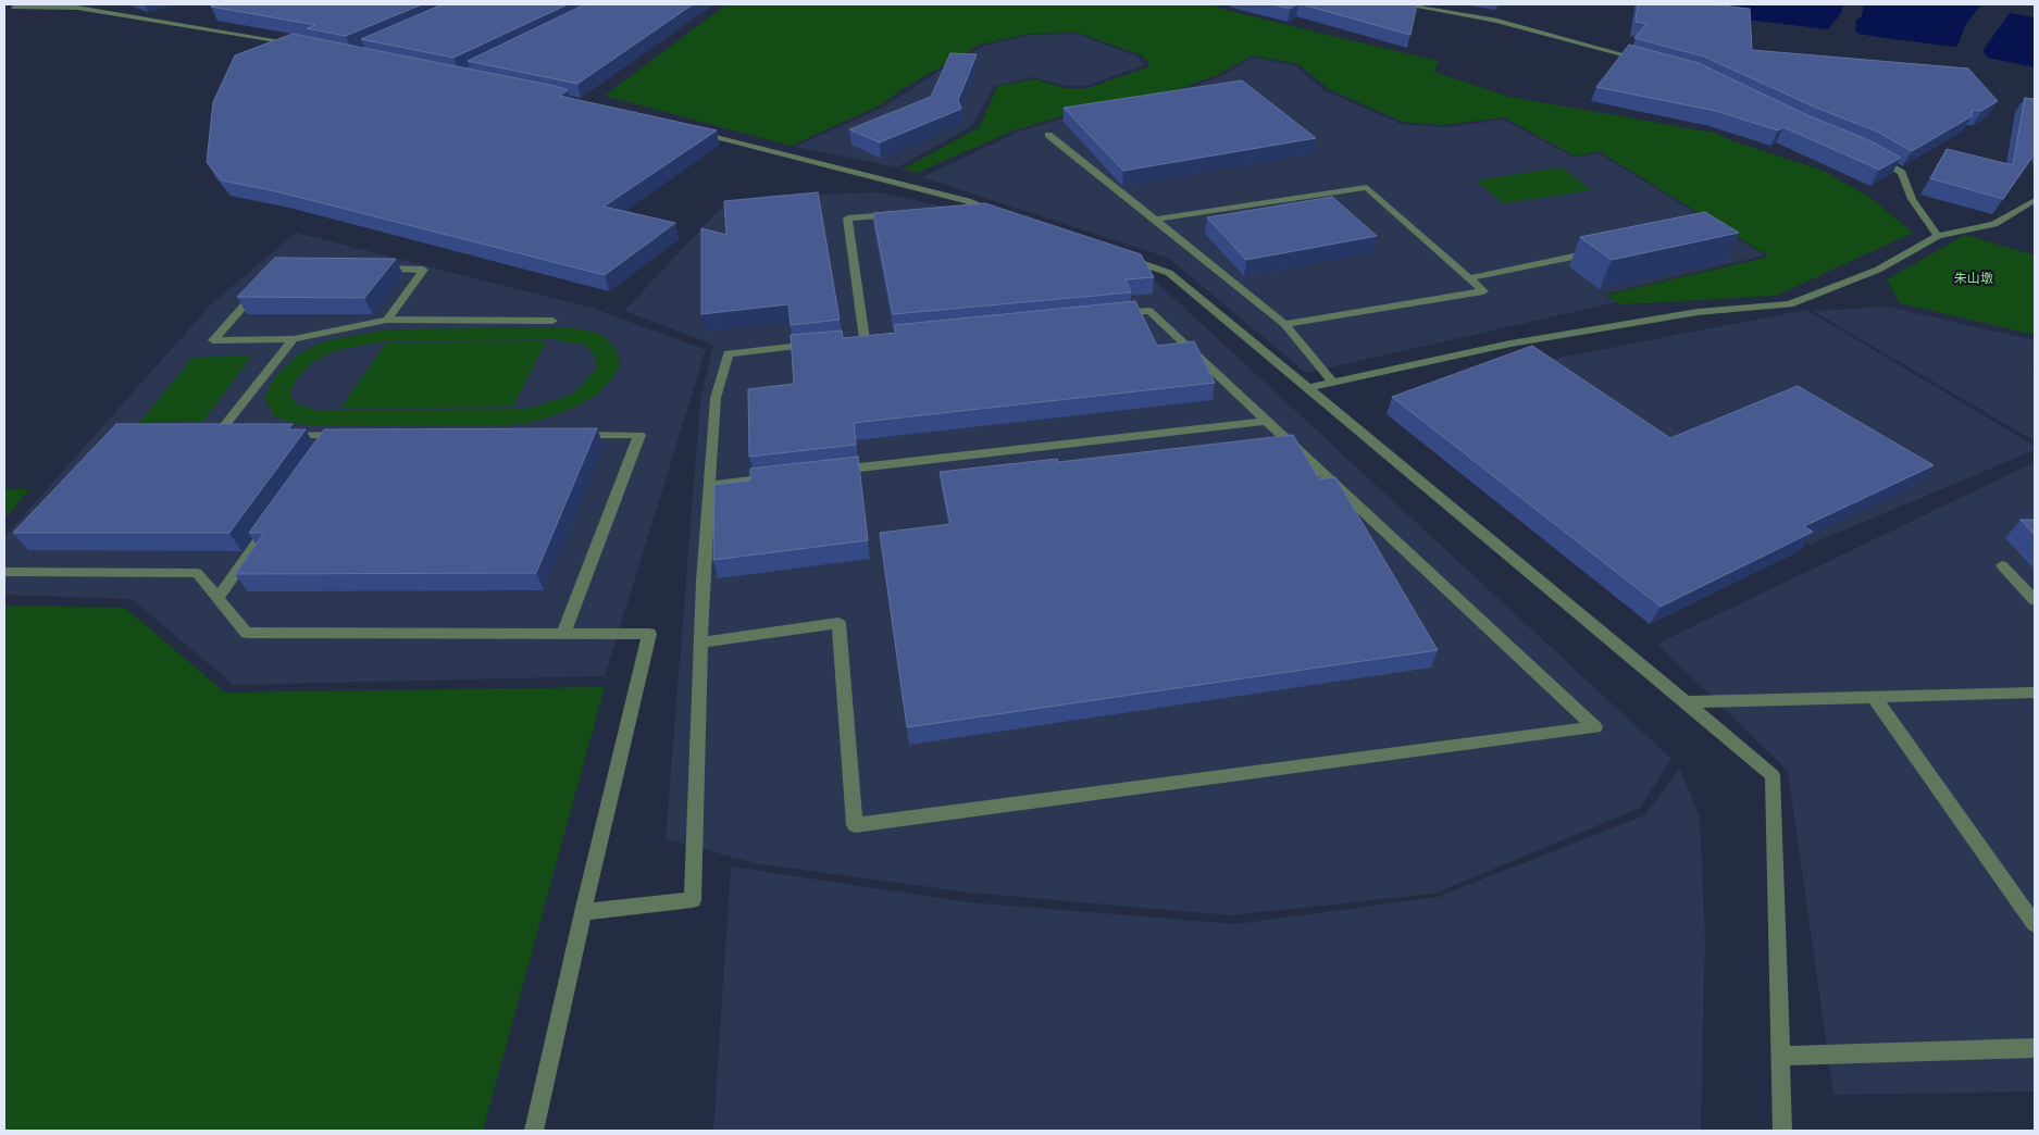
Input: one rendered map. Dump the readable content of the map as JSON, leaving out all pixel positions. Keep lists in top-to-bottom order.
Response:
{
  "parks": ["朱山墩"]
}
